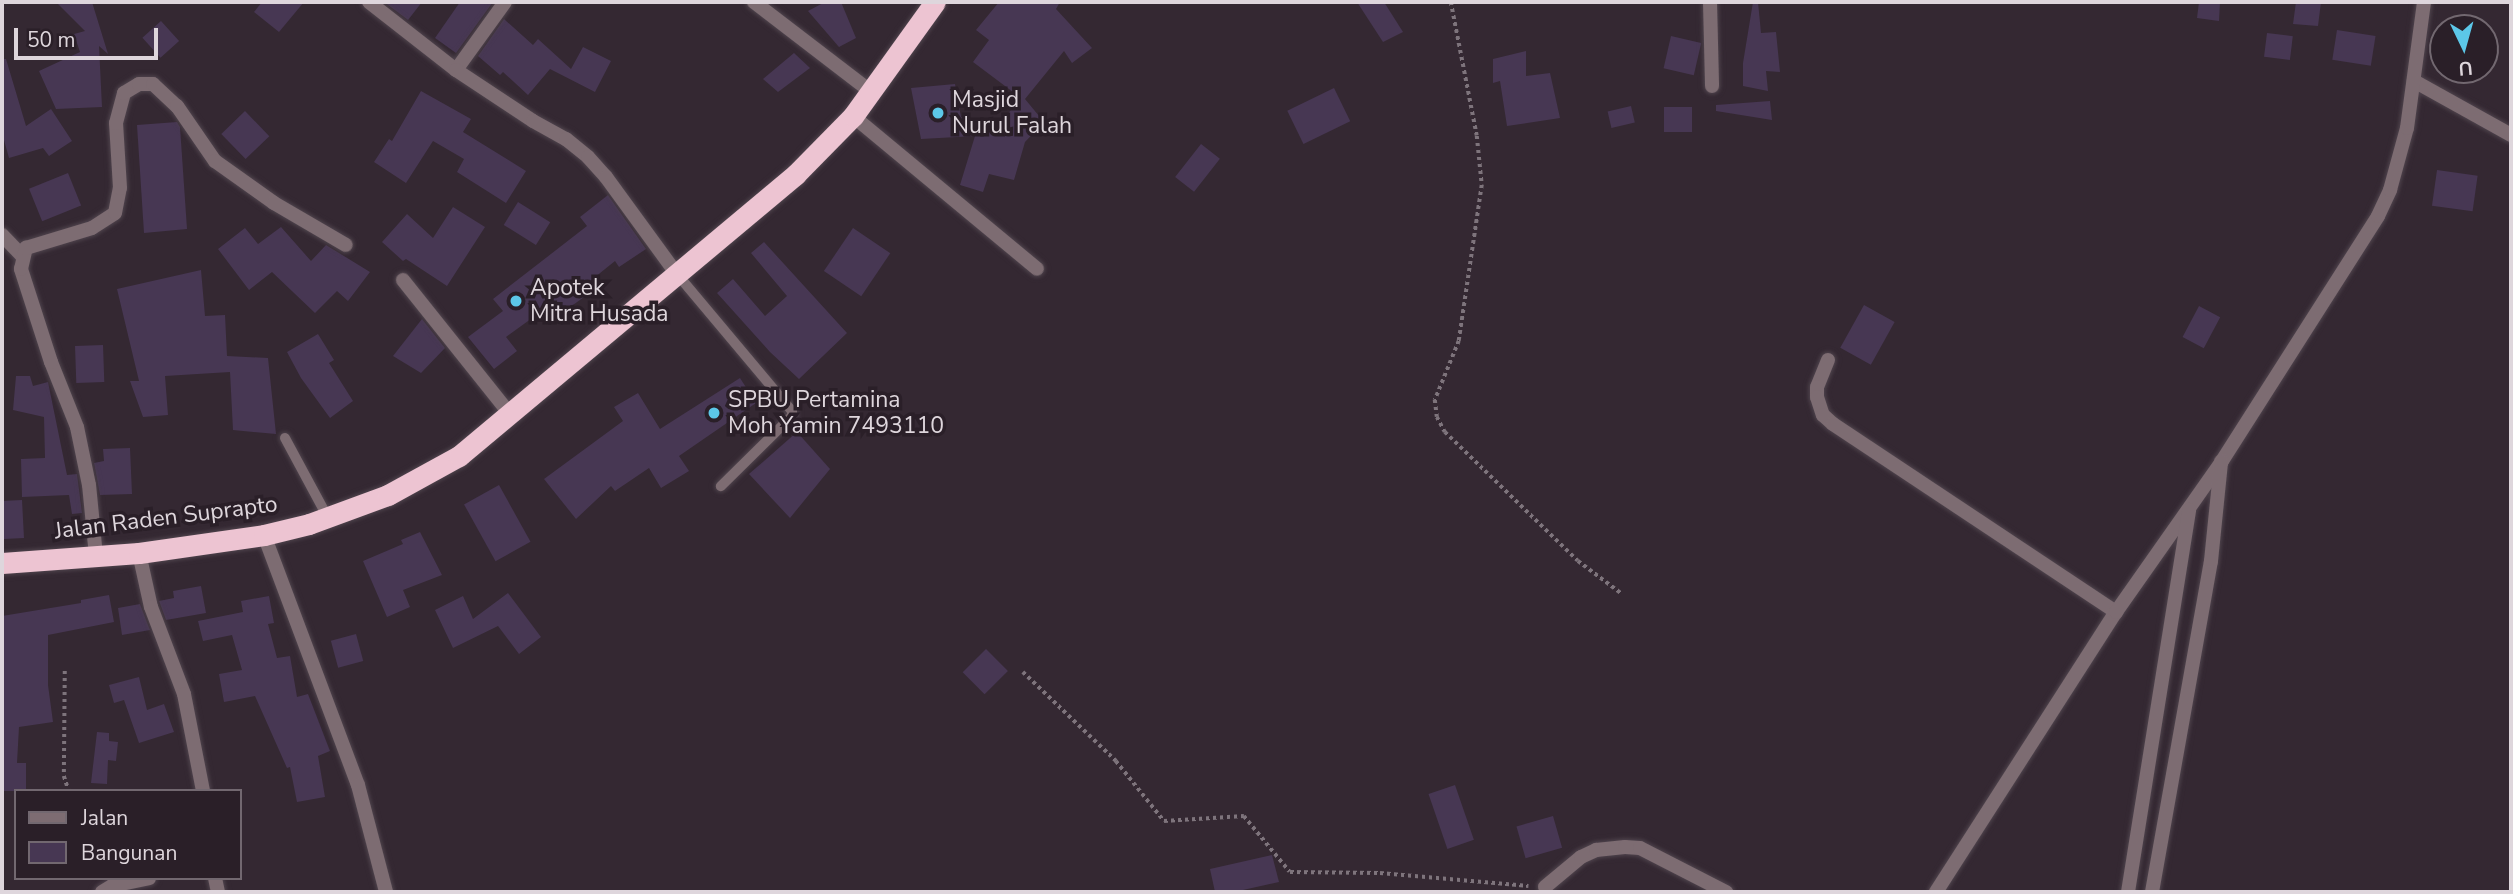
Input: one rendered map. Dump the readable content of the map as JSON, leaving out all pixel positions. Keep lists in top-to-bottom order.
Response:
{
  "streets": {
    "highway": ["Jalan Raden Suprapto"]
  },
  "places": ["Masjid Nurul Falah", "Apotek Mitra Husada", "SPBU Pertamina Moh Yamin 7493110"],
  "legend": ["Jalan", "Bangunan"],
  "scale_bar": "50 m",
  "north": "bottom"
}
